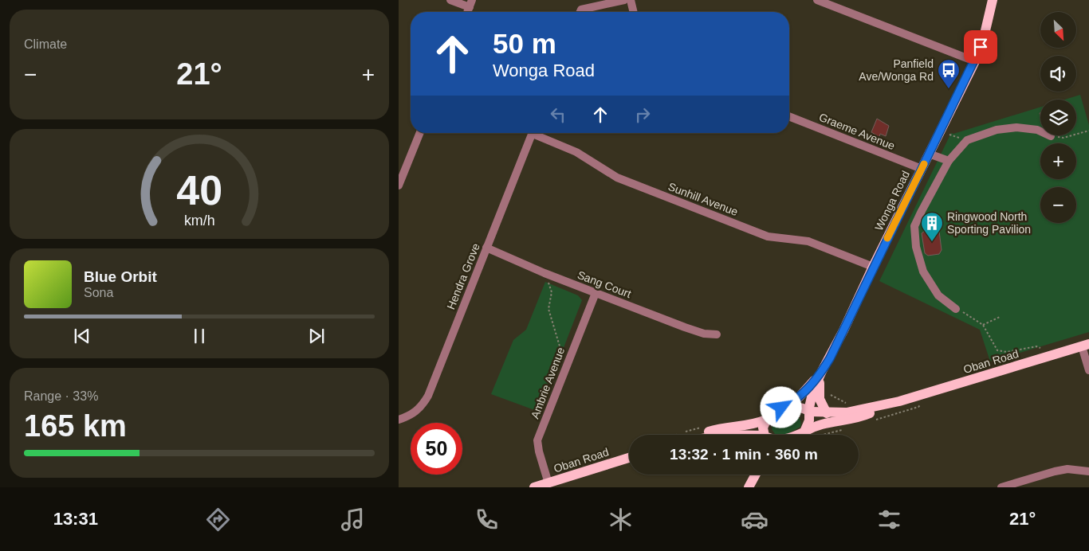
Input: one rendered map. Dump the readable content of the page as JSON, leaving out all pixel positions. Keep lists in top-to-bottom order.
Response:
{
  "streets": {
    "main road": ["Wonga Road", "Oban Road"],
    "street": [
      "Graeme Avenue",
      "Sunhill Avenue",
      "Hendra Grove",
      "Sang Court",
      "Ambrie Avenue"
    ]
  },
  "crossings": [
    ["Graeme Avenue", "Wonga Road"],
    ["Sunhill Avenue", "Wonga Road"],
    ["Wonga Road", "Oban Road"],
    ["Hendra Grove", "Sang Court"],
    ["Sang Court", "Ambrie Avenue"],
    ["Oban Road", "Ambrie Avenue"]
  ],
  "places": {
    "bus stop": ["Panfield Ave/Wonga Rd"],
    "building": ["Ringwood North Sporting Pavilion"]
  },
  "north": "bottom right",
  "page": {
    "tile": [
      "Climate",
      ["Range · 33%", "165 km"]
    ],
    "map_buttons": ["+", "−"],
    "turn": ["50 m", "Wonga Road"],
    "heat": ["−", "21°", "+"],
    "song": ["Blue Orbit", "Sona"],
    "limit": "50",
    "trip": "13:32 · 1 min · 360 m",
    "tabs": ["13:31", "21°"],
    "gauge": ["40", "km/h"]
  }
}
